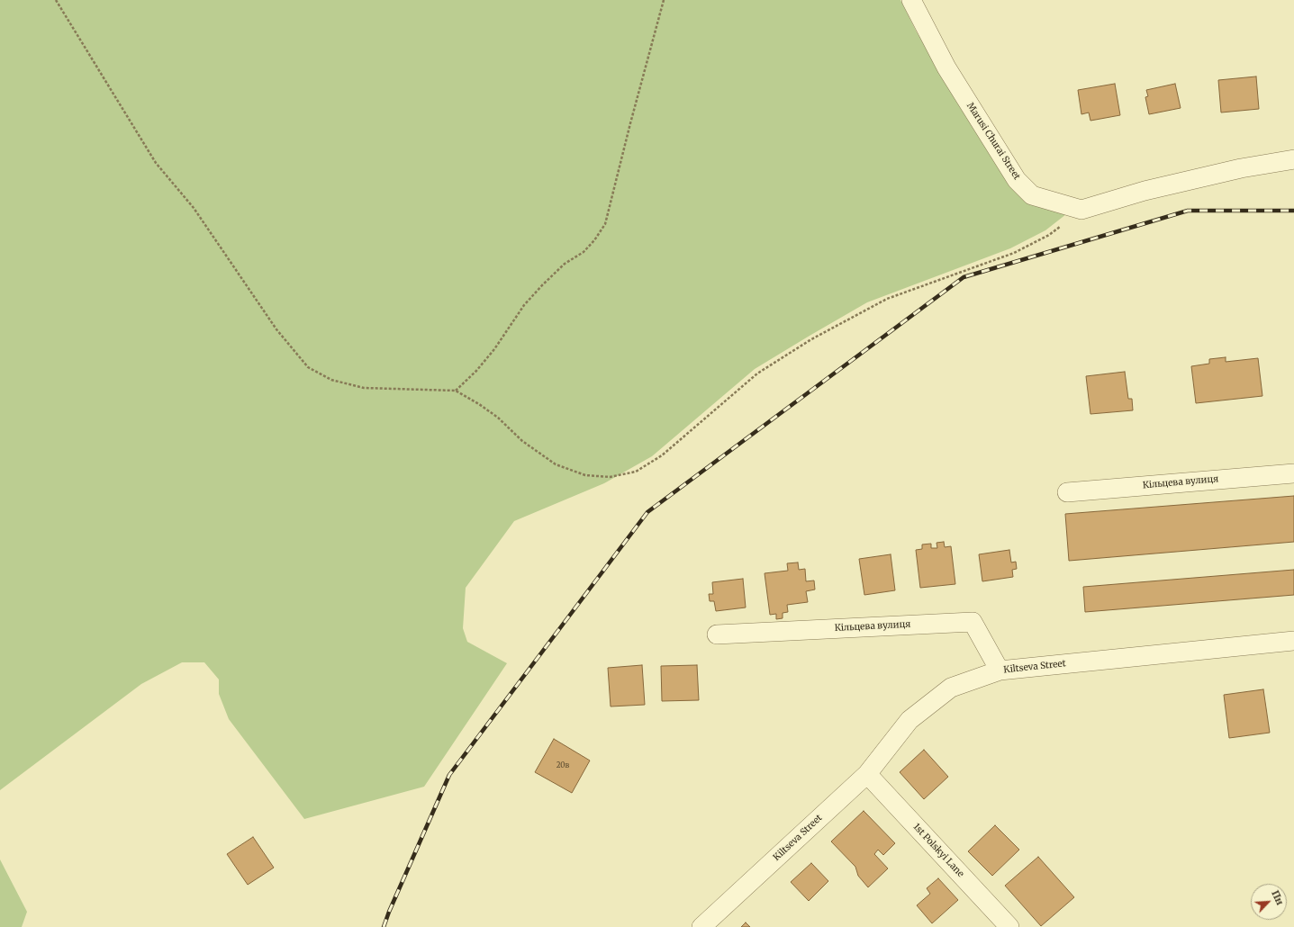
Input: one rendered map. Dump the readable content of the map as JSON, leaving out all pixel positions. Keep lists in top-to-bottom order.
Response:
{
  "streets": {
    "street": [
      "Marusi Churai Street",
      "Кільцева вулиця",
      "Kiltseva Street",
      "1st Polskyi Lane"
    ]
  },
  "crossings": [
    ["Кільцева вулиця", "Kiltseva Street"],
    ["Kiltseva Street", "1st Polskyi Lane"]
  ],
  "house_numbers": ["20в"],
  "north": "top right"
}
